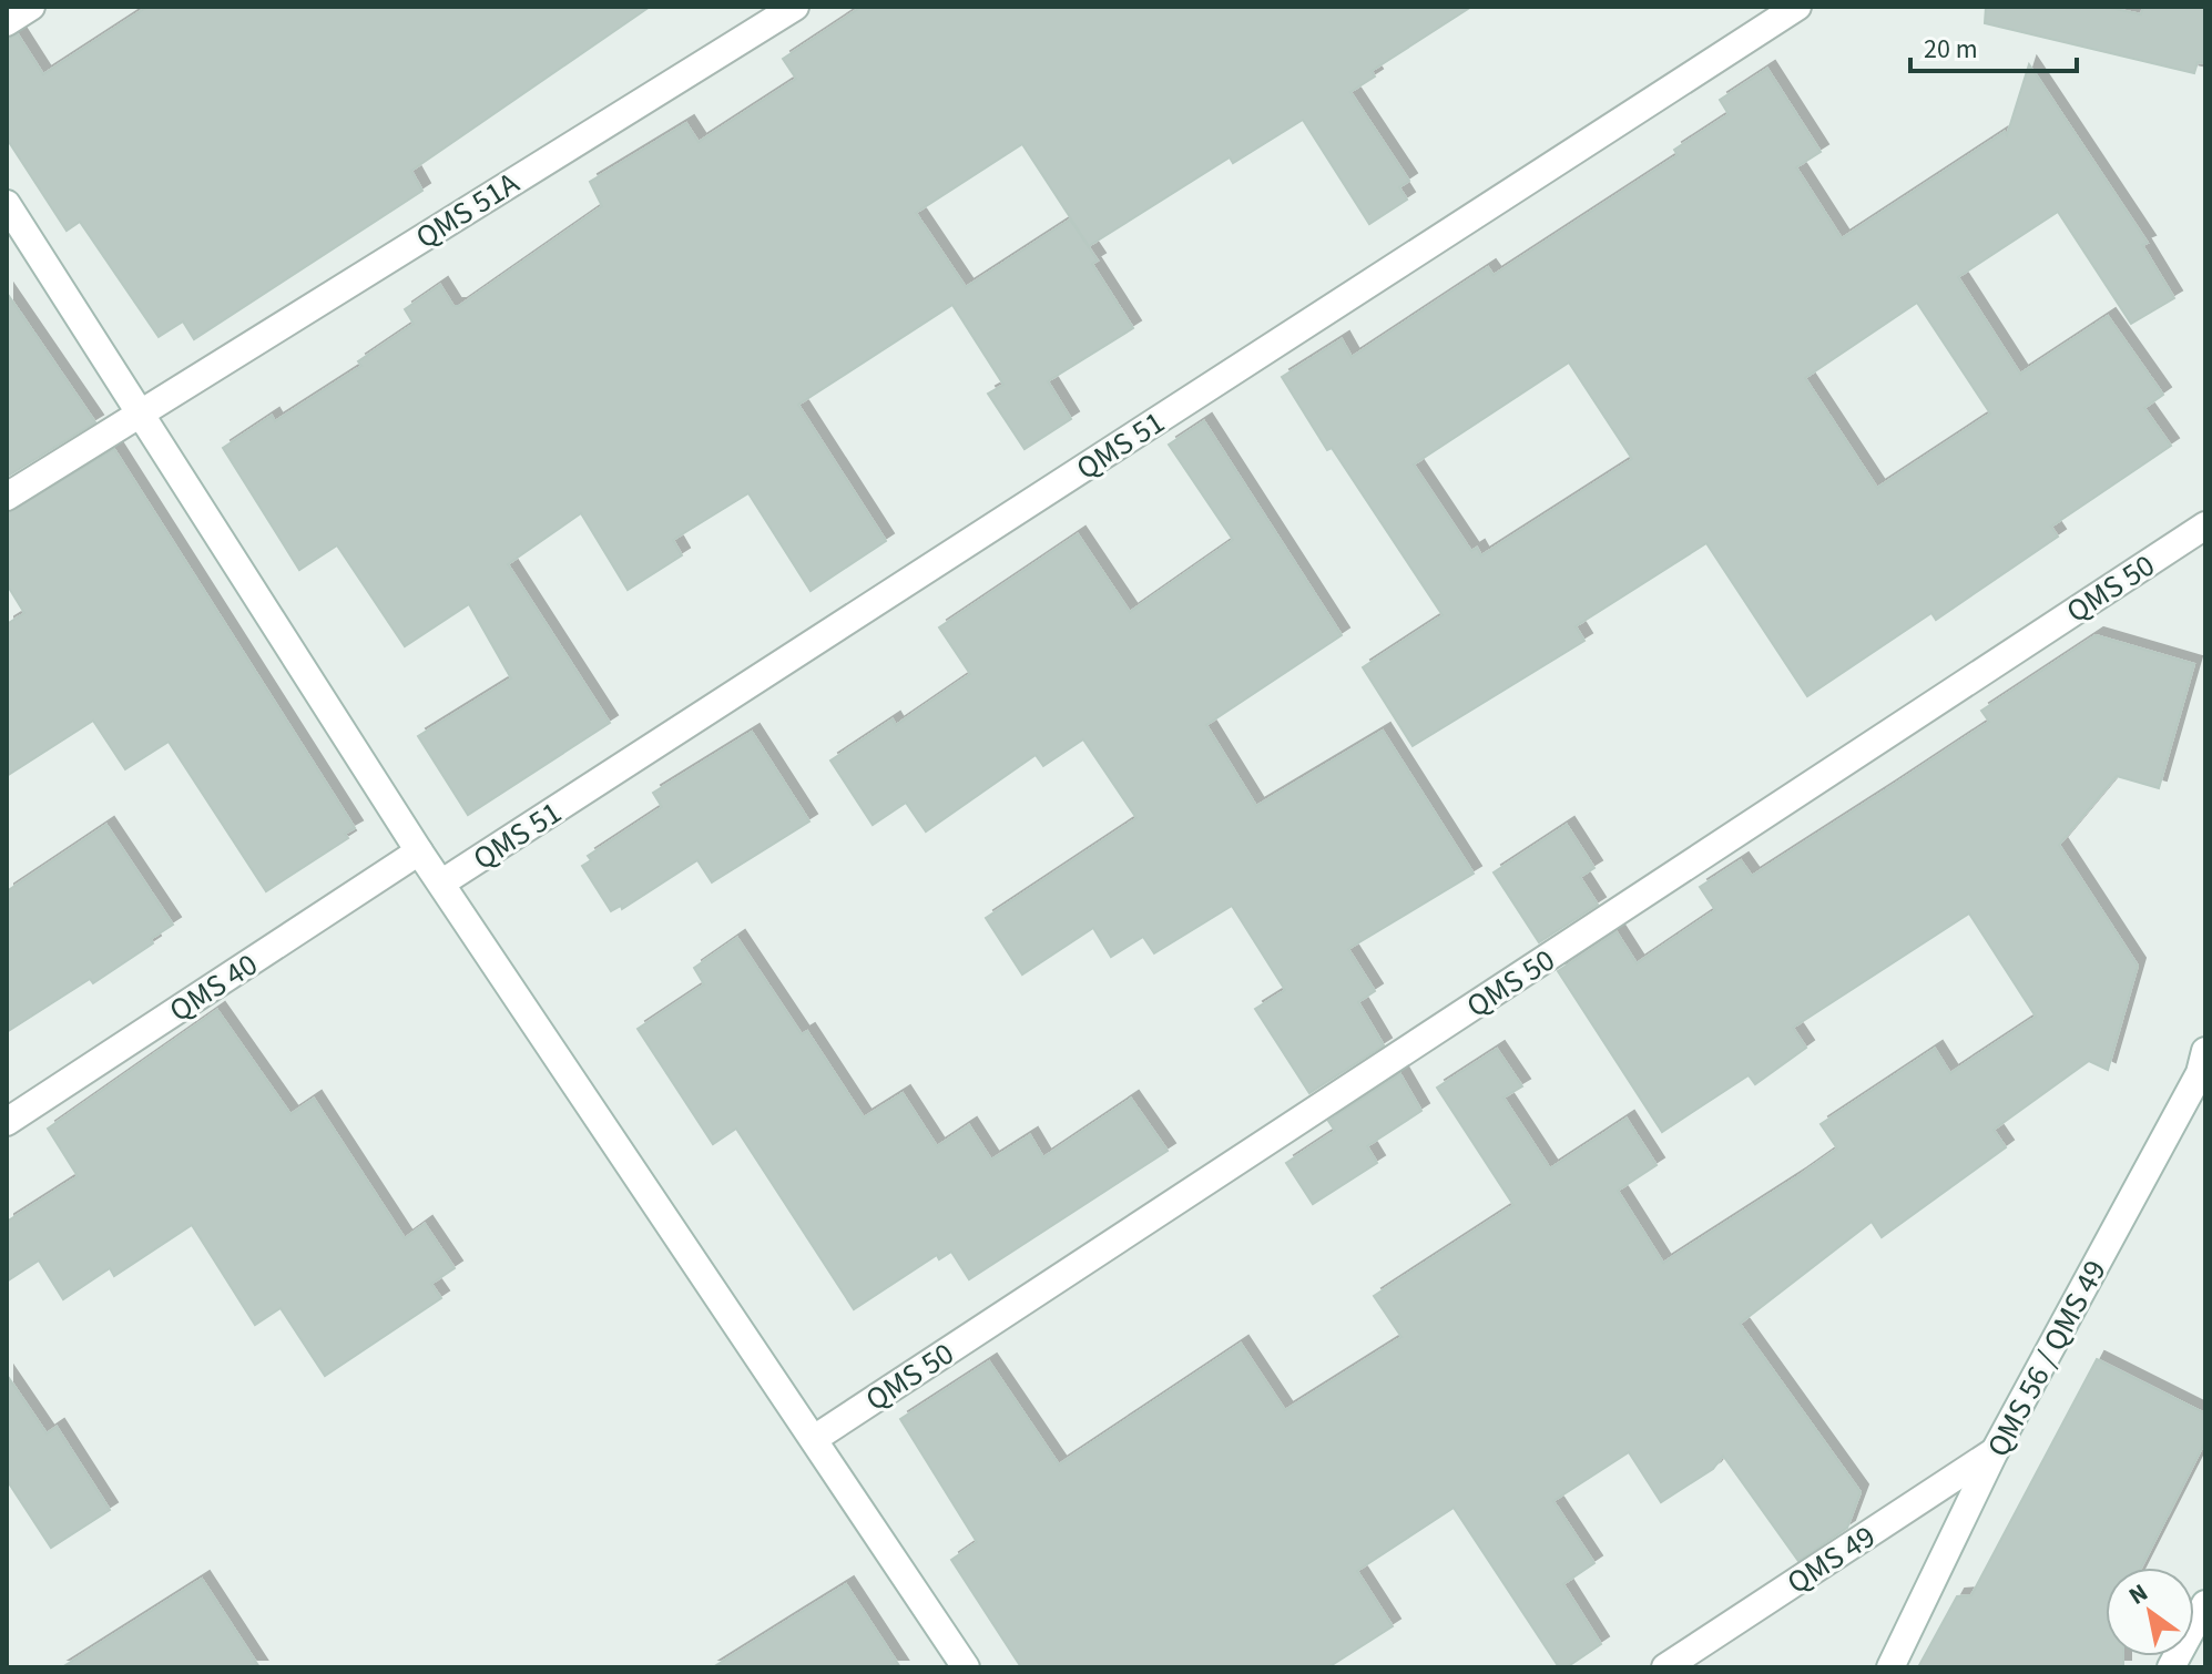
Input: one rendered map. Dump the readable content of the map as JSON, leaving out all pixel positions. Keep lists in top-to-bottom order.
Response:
{
  "streets": {
    "street": [
      "QMS 51A",
      "QMS 51",
      "QMS 50",
      "QMS 40",
      "QMS 56 / QMS 49",
      "QMS 49"
    ]
  },
  "crossings": [
    ["QMS 56 / QMS 49", "QMS 49"]
  ],
  "scale_bar": "20 m",
  "north": "top left"
}
